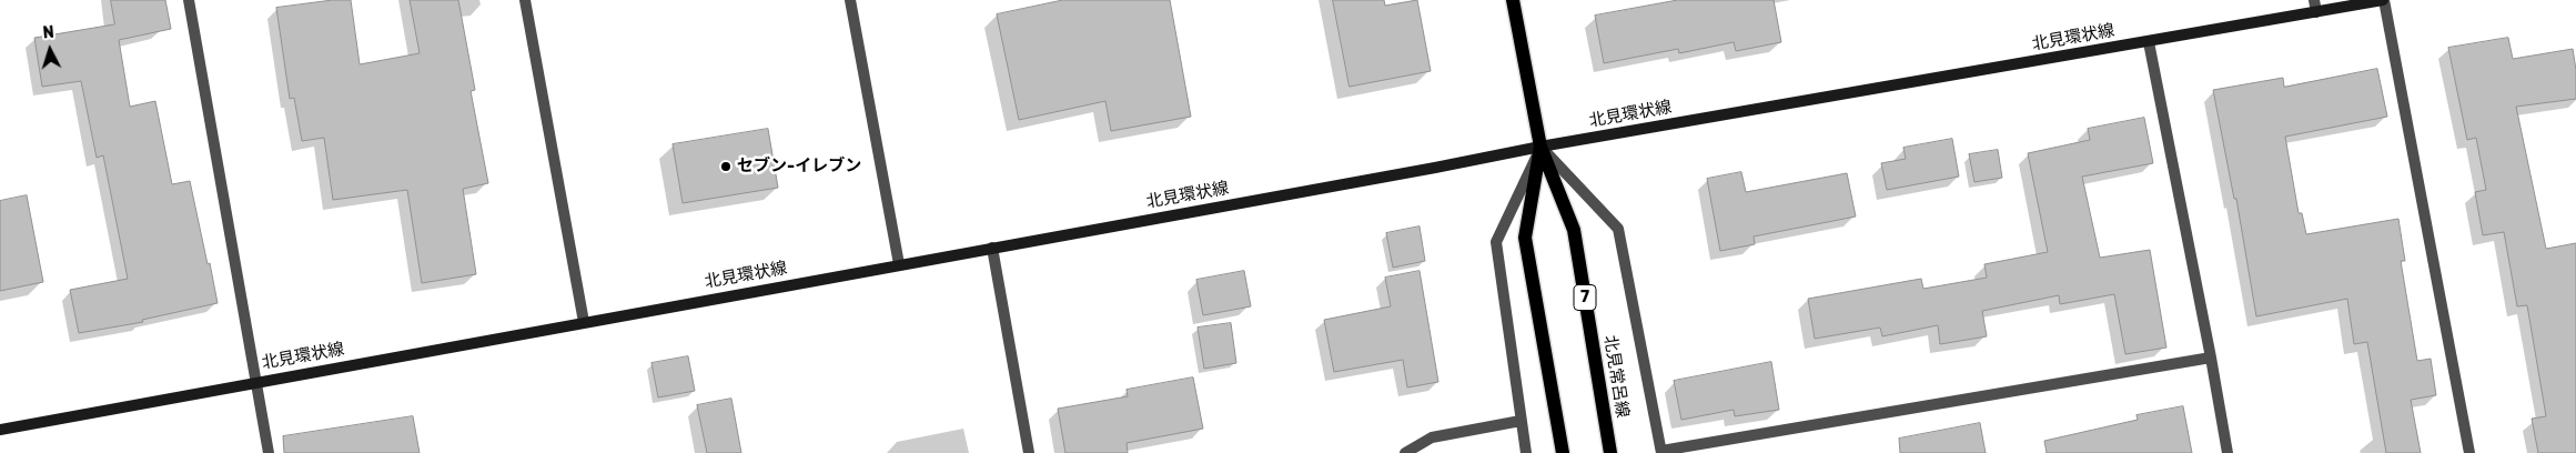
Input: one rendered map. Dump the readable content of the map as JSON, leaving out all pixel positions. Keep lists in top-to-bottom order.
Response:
{
  "streets": {
    "main road": ["北見環状線", "7", "北見常呂線"]
  },
  "crossings": [
    ["北見環状線", "北見常呂線"]
  ],
  "places": ["セブン-イレブン"],
  "north": "top"
}
